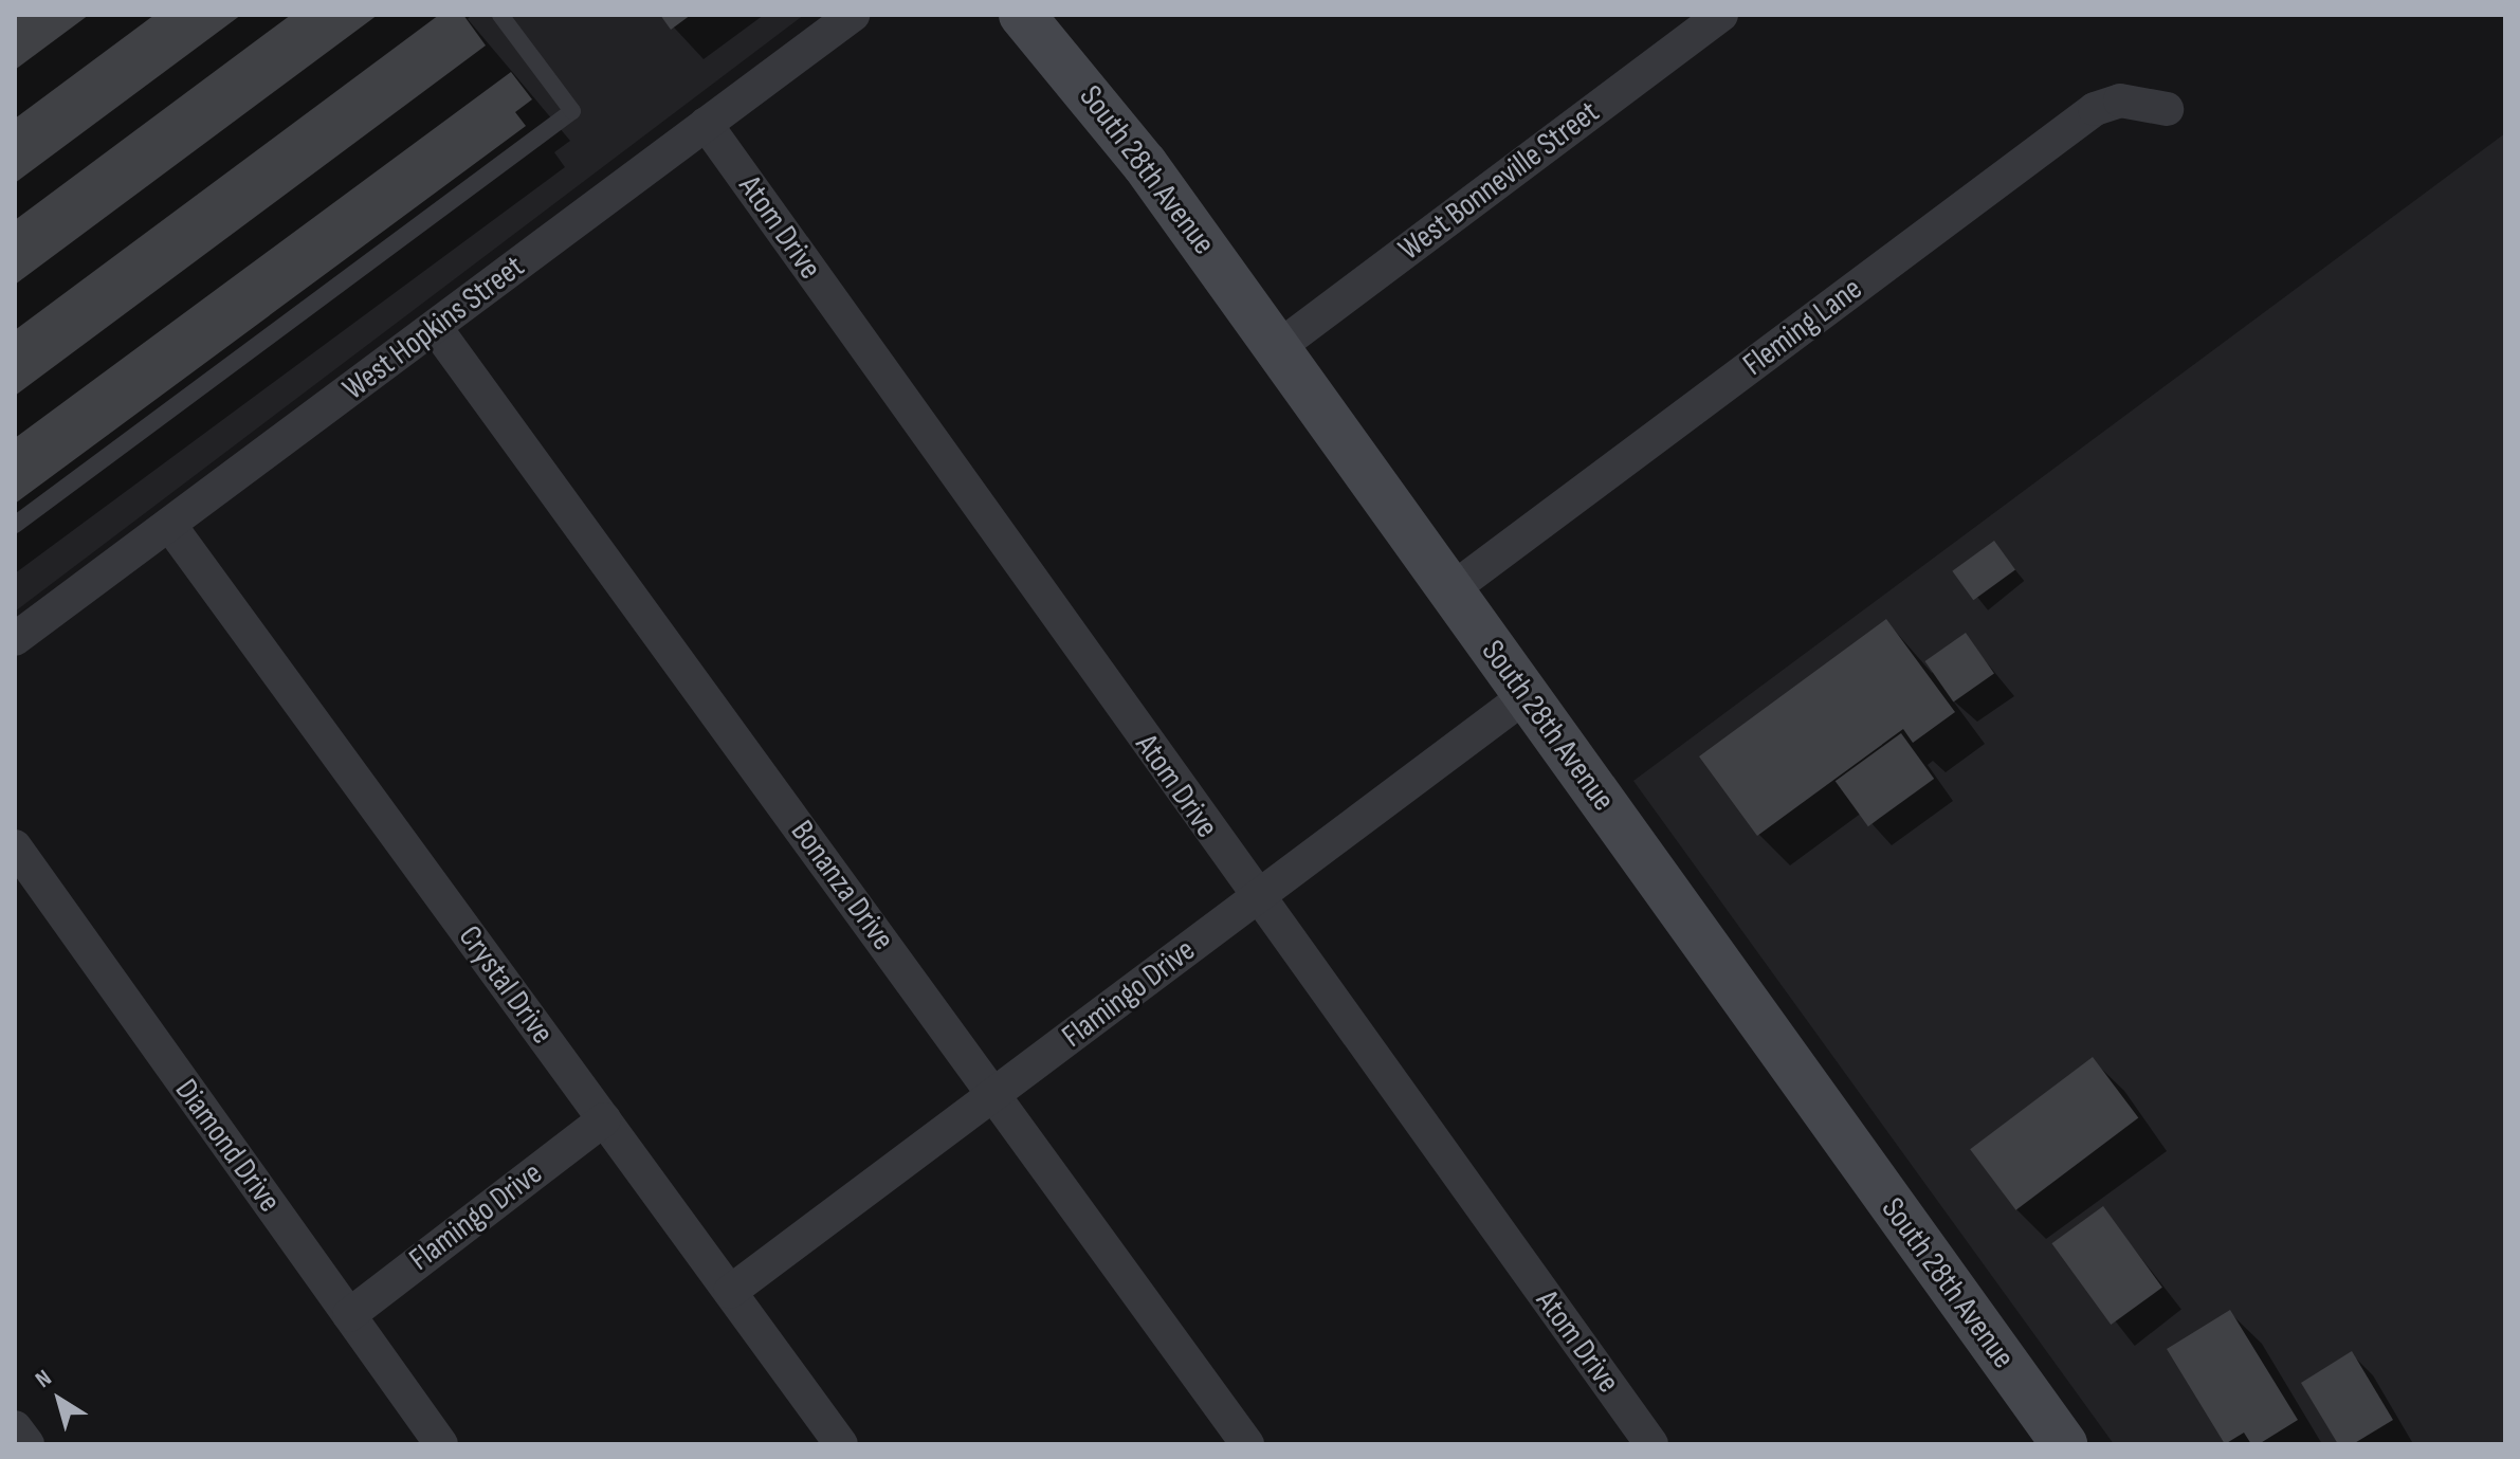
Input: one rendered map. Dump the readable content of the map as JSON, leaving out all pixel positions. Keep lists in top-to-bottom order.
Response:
{
  "streets": {
    "main road": ["South 28th Avenue"],
    "street": [
      "West Bonneville Street",
      "Atom Drive",
      "Fleming Lane",
      "West Hopkins Street",
      "Bonanza Drive",
      "Crystal Drive",
      "Flamingo Drive",
      "Diamond Drive"
    ]
  },
  "crossings": [
    ["South 28th Avenue", "West Bonneville Street"],
    ["South 28th Avenue", "Fleming Lane"],
    ["South 28th Avenue", "Flamingo Drive"],
    ["Atom Drive", "West Hopkins Street"],
    ["Atom Drive", "Flamingo Drive"],
    ["West Hopkins Street", "Bonanza Drive"],
    ["West Hopkins Street", "Crystal Drive"],
    ["Bonanza Drive", "Flamingo Drive"],
    ["Crystal Drive", "Flamingo Drive"],
    ["Flamingo Drive", "Diamond Drive"]
  ],
  "north": "top left"
}
